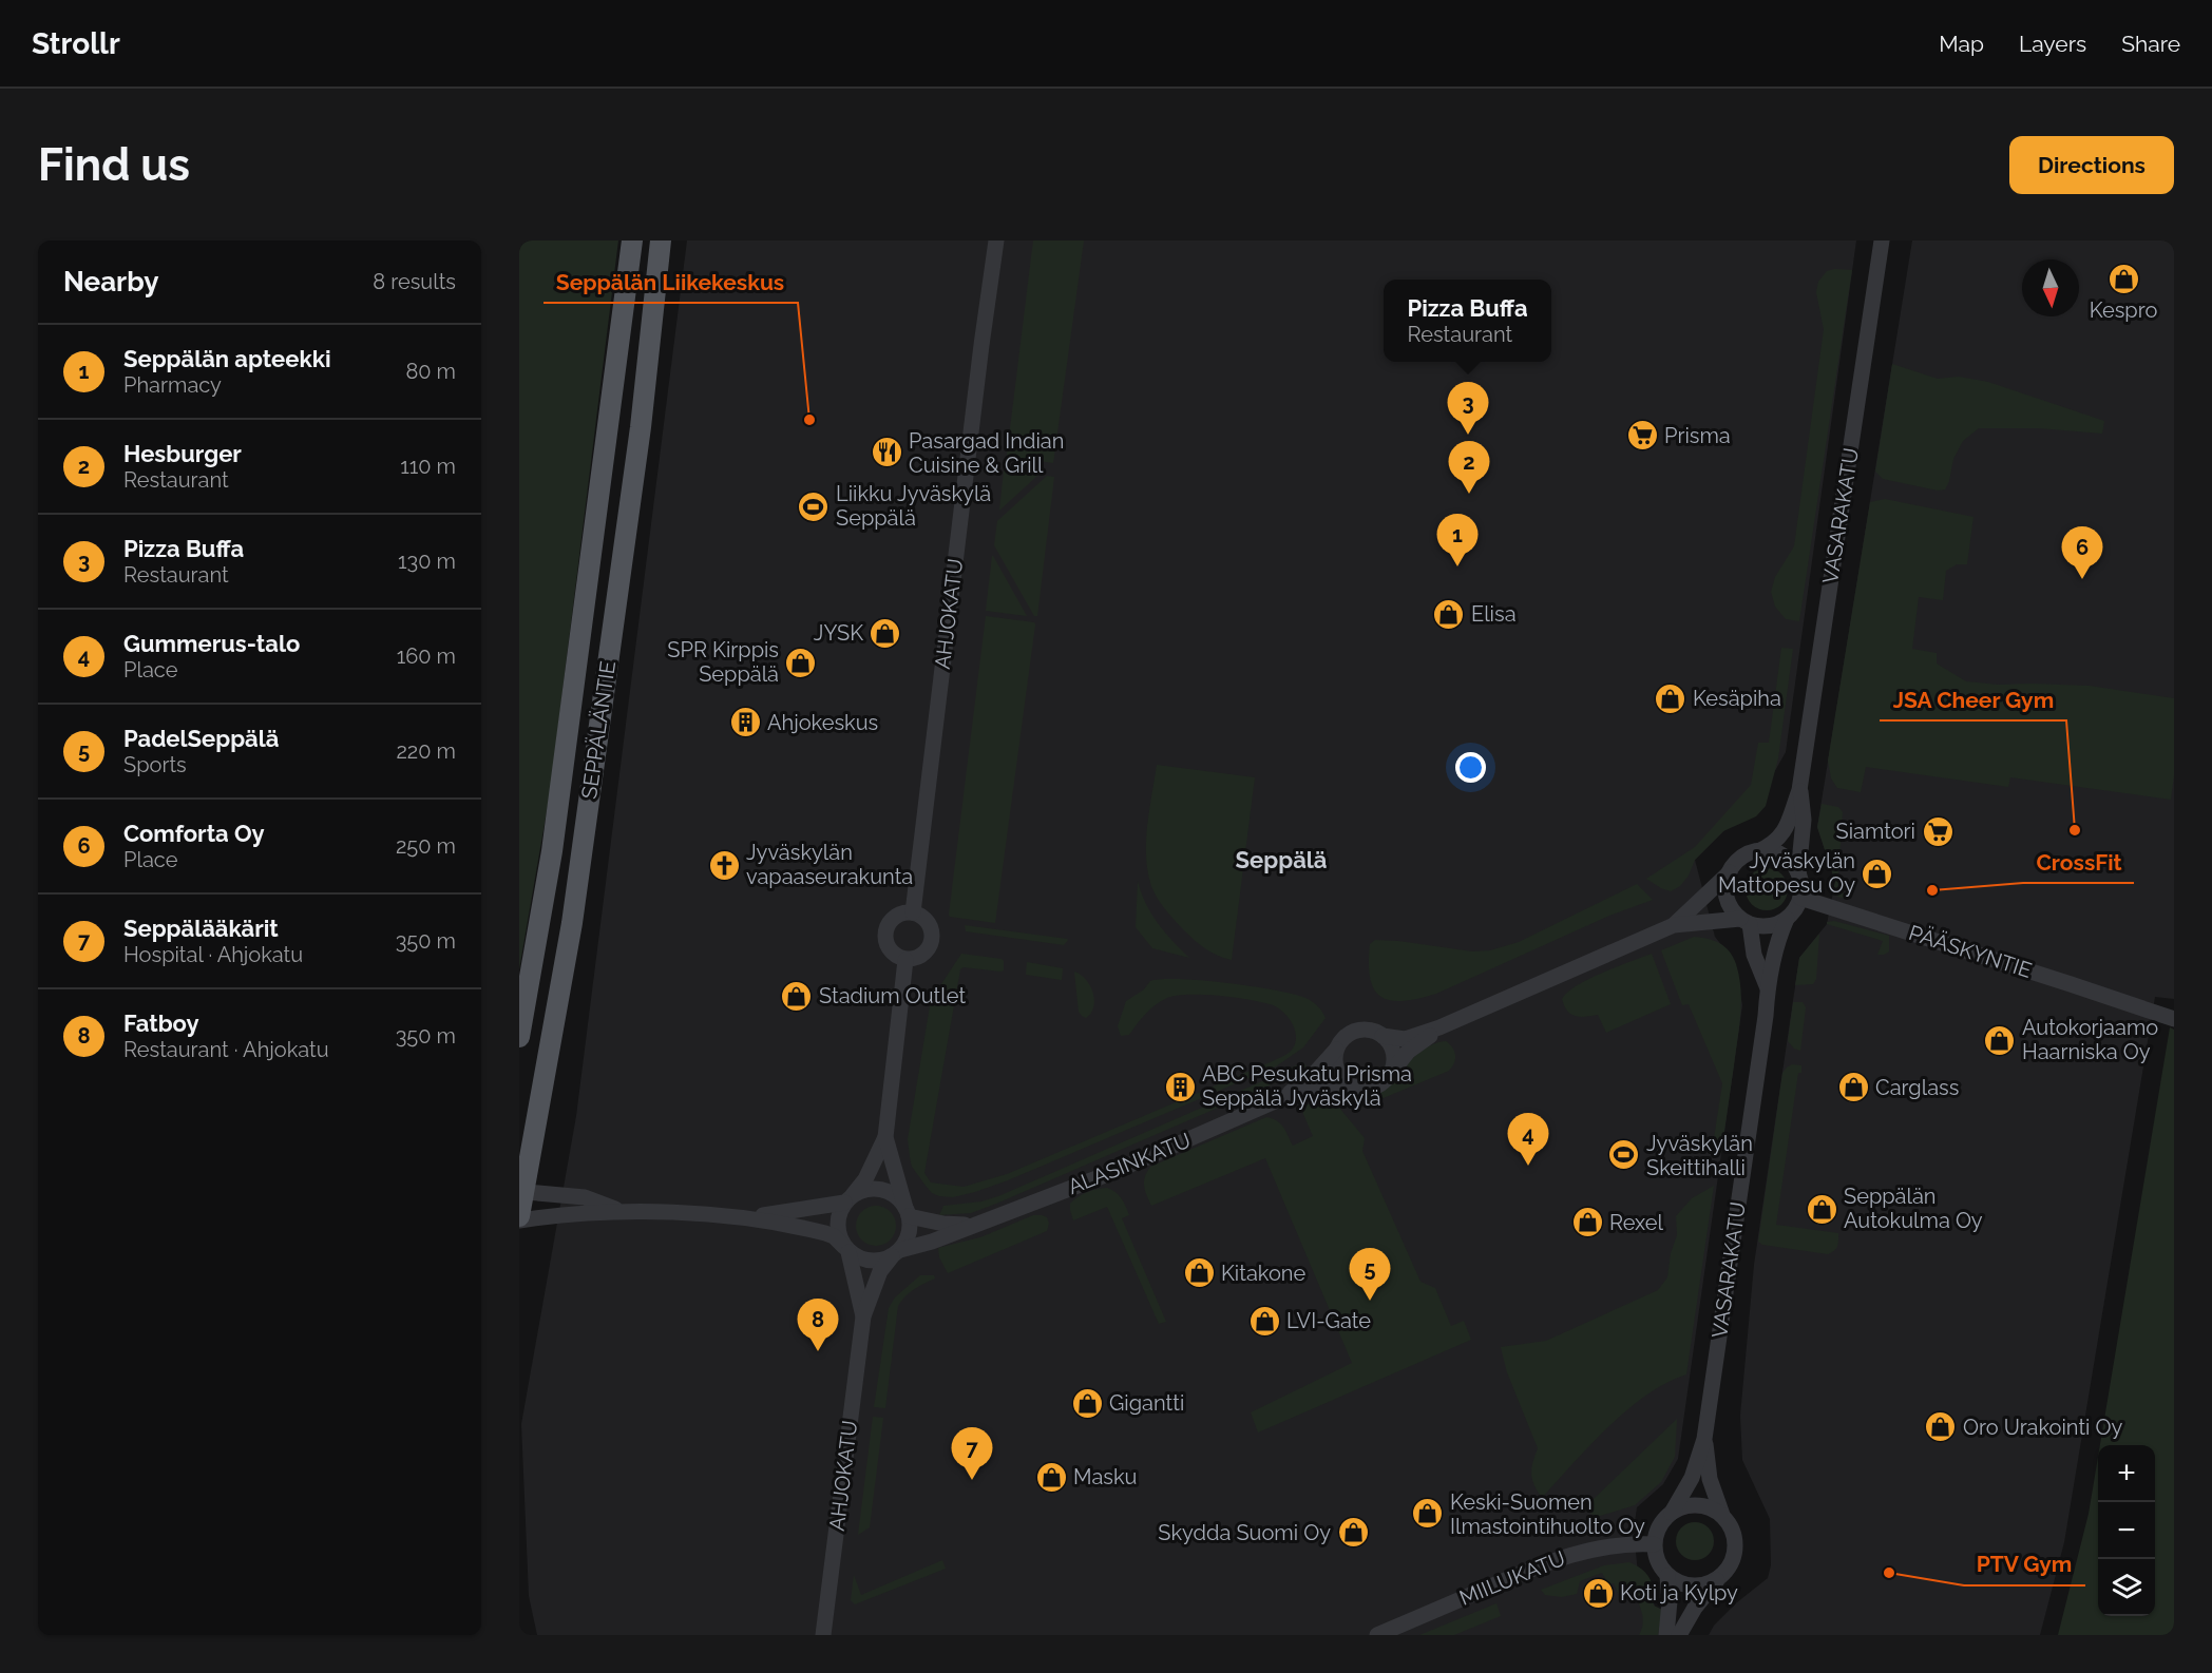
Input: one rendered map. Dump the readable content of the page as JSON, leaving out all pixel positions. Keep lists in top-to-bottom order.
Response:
{
  "streets": {
    "main road": ["SEPPÄLÄNTIE"],
    "street": [
      "VASARAKATU",
      "AHJOKATU",
      "PÄÄSKYNTIE",
      "ALASINKATU",
      "MIILUKATU"
    ]
  },
  "crossings": [
    ["VASARAKATU", "PÄÄSKYNTIE"],
    ["VASARAKATU", "MIILUKATU"],
    ["AHJOKATU", "ALASINKATU"]
  ],
  "districts": ["Seppälä"],
  "places": {
    "shop": [
      "Kespro",
      "Elisa",
      "JYSK",
      "SPR Kirppis Seppälä",
      "Kesäpiha",
      "Jyväskylän Mattopesu Oy",
      "Stadium Outlet",
      "Autokorjaamo Haarniska Oy",
      "Carglass",
      "Seppälän Autokulma Oy",
      "Rexel",
      "Kitakone",
      "LVI-Gate",
      "Gigantti",
      "Oro Urakointi Oy",
      "Masku",
      "Keski-Suomen Ilmastointihuolto Oy",
      "Skydda Suomi Oy",
      "Koti ja Kylpy"
    ],
    "other": [
      "Seppälän Liikekeskus",
      "JSA Cheer Gym",
      "CrossFit",
      "PTV Gym"
    ],
    "supermarket": ["Prisma", "Siamtori"],
    "restaurant": ["Pasargad Indian Cuisine & Grill"],
    "sports": ["Liikku Jyväskylä Seppälä", "Jyväskylän Skeittihalli"],
    "building": ["Ahjokeskus", "ABC Pesukatu Prisma Seppälä Jyväskylä"],
    "church": ["Jyväskylän vapaaseurakunta"]
  },
  "north": "bottom",
  "page": {
    "header": "Strollr",
    "nav": ["Map", "Layers", "Share"],
    "buttons": "Directions",
    "title": "Find us",
    "heading": ["Nearby", "8 results"],
    "popup": ["Pizza Buffa", "Restaurant"],
    "list": [
      {
        "mark": "1",
        "name": "Seppälän apteekki",
        "note": "Pharmacy",
        "value": "80 m"
      },
      {
        "mark": "2",
        "name": "Hesburger",
        "note": "Restaurant",
        "value": "110 m"
      },
      {
        "mark": "3",
        "name": "Pizza Buffa",
        "note": "Restaurant",
        "value": "130 m"
      },
      {
        "mark": "4",
        "name": "Gummerus-talo",
        "note": "Place",
        "value": "160 m"
      },
      {
        "mark": "5",
        "name": "PadelSeppälä",
        "note": "Sports",
        "value": "220 m"
      },
      {
        "mark": "6",
        "name": "Comforta Oy",
        "note": "Place",
        "value": "250 m"
      },
      {
        "mark": "7",
        "name": "Seppälääkärit",
        "note": "Hospital · Ahjokatu",
        "value": "350 m"
      },
      {
        "mark": "8",
        "name": "Fatboy",
        "note": "Restaurant · Ahjokatu",
        "value": "350 m"
      }
    ],
    "pins": [
      "3",
      "2",
      "1",
      "6",
      "4",
      "5",
      "8",
      "7"
    ],
    "map_buttons": ["+", "−"]
  }
}
